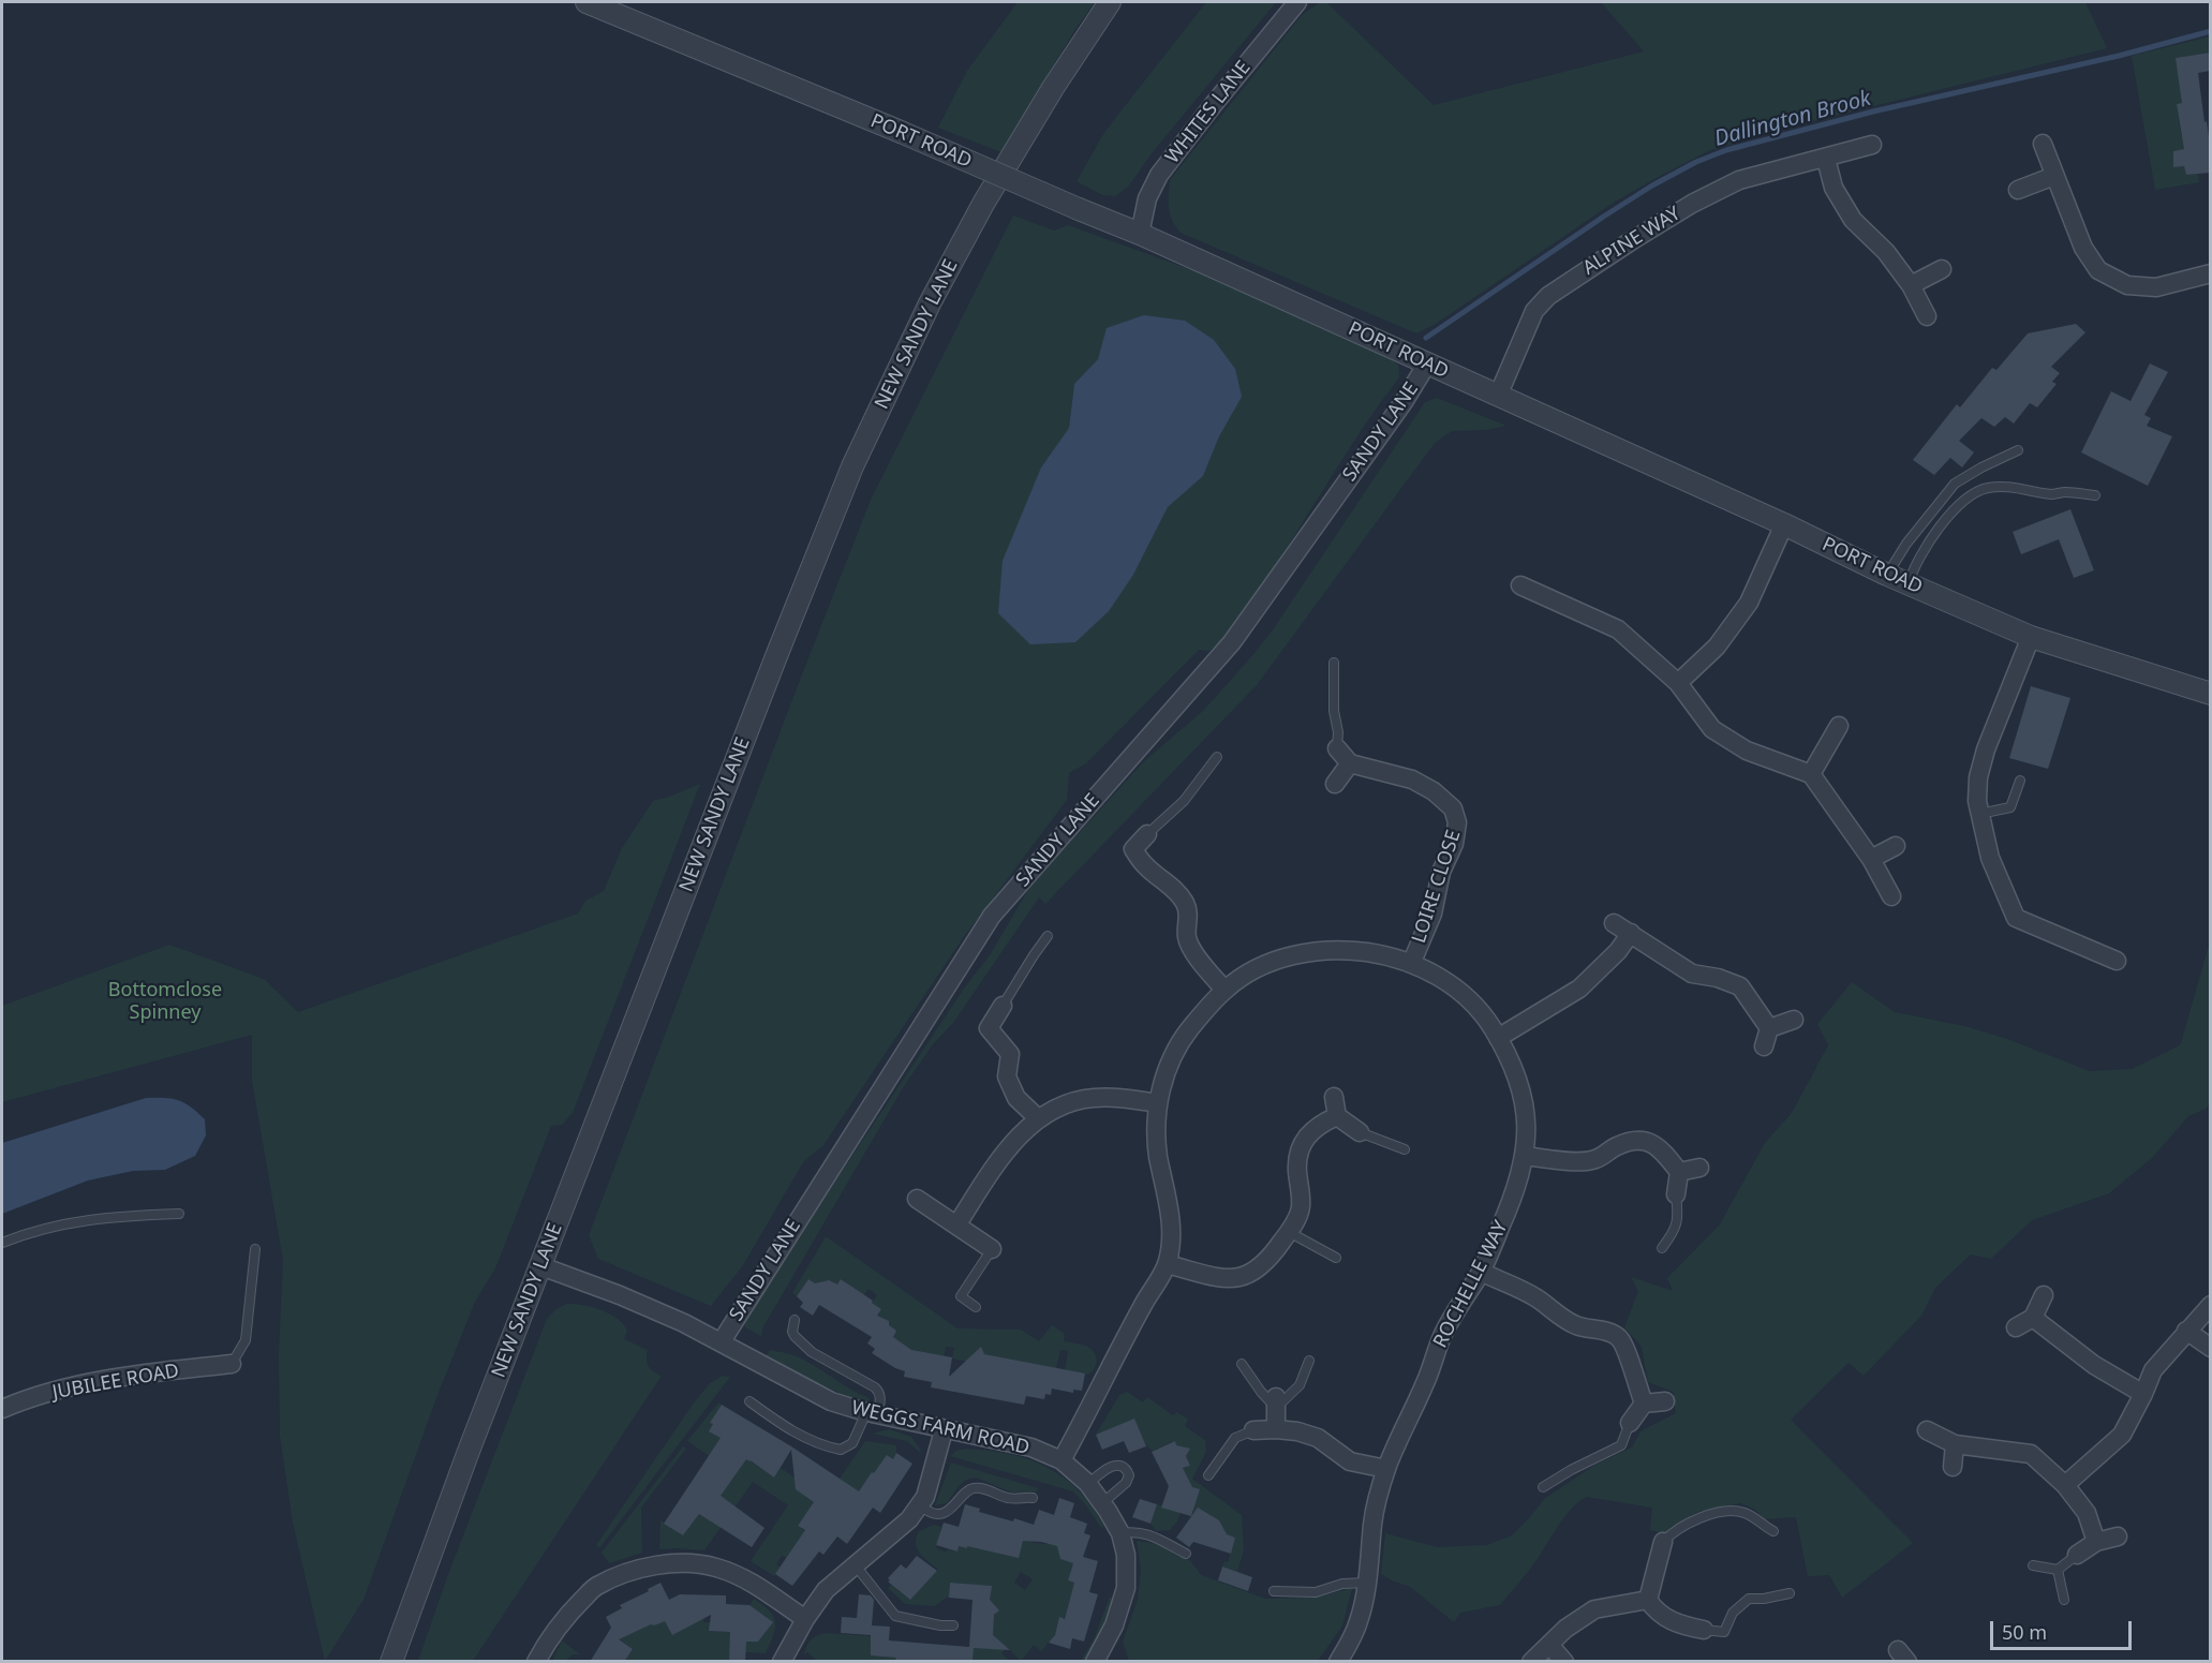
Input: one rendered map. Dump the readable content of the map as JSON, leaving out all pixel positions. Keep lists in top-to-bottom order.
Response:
{
  "streets": {
    "street": [
      "WHITES LANE",
      "PORT ROAD",
      "ALPINE WAY",
      "NEW SANDY LANE",
      "SANDY LANE",
      "LOIRE CLOSE",
      "ROCHELLE WAY",
      "JUBILEE ROAD",
      "WEGGS FARM ROAD"
    ]
  },
  "crossings": [
    ["WHITES LANE", "PORT ROAD"],
    ["PORT ROAD", "ALPINE WAY"],
    ["PORT ROAD", "SANDY LANE"],
    ["NEW SANDY LANE", "WEGGS FARM ROAD"],
    ["SANDY LANE", "WEGGS FARM ROAD"],
    ["LOIRE CLOSE", "ROCHELLE WAY"],
    ["ROCHELLE WAY", "WEGGS FARM ROAD"]
  ],
  "water": ["Dallington Brook"],
  "parks": ["Bottomclose Spinney"],
  "scale_bar": "50 m"
}
